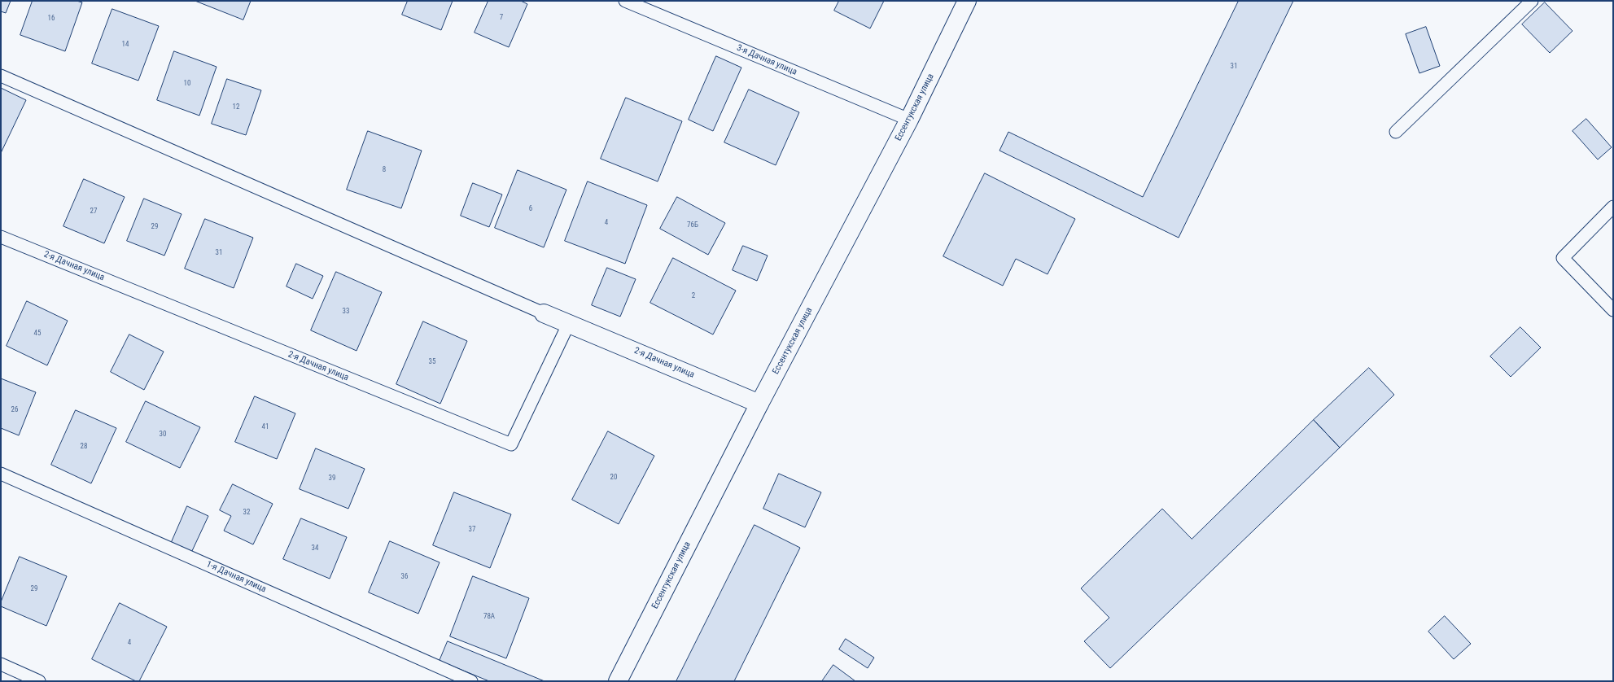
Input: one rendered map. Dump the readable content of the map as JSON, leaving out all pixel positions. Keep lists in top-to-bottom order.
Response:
{
  "streets": {
    "street": ["Ессентукская улица", "2-я Дачная улица"],
    "lane": ["3-я Дачная улица", "1-я Дачная улица"]
  },
  "crossings": [
    ["3-я Дачная улица", "Ессентукская улица"],
    ["Ессентукская улица", "2-я Дачная улица"]
  ],
  "house_numbers": [
    "7",
    "16",
    "14",
    "31",
    "10",
    "12",
    "8",
    "6",
    "27",
    "4",
    "76Б",
    "29",
    "31",
    "2",
    "33",
    "45",
    "35",
    "26",
    "41",
    "30",
    "28",
    "20",
    "39",
    "32",
    "37",
    "34",
    "36",
    "29",
    "78А",
    "4"
  ]
}
